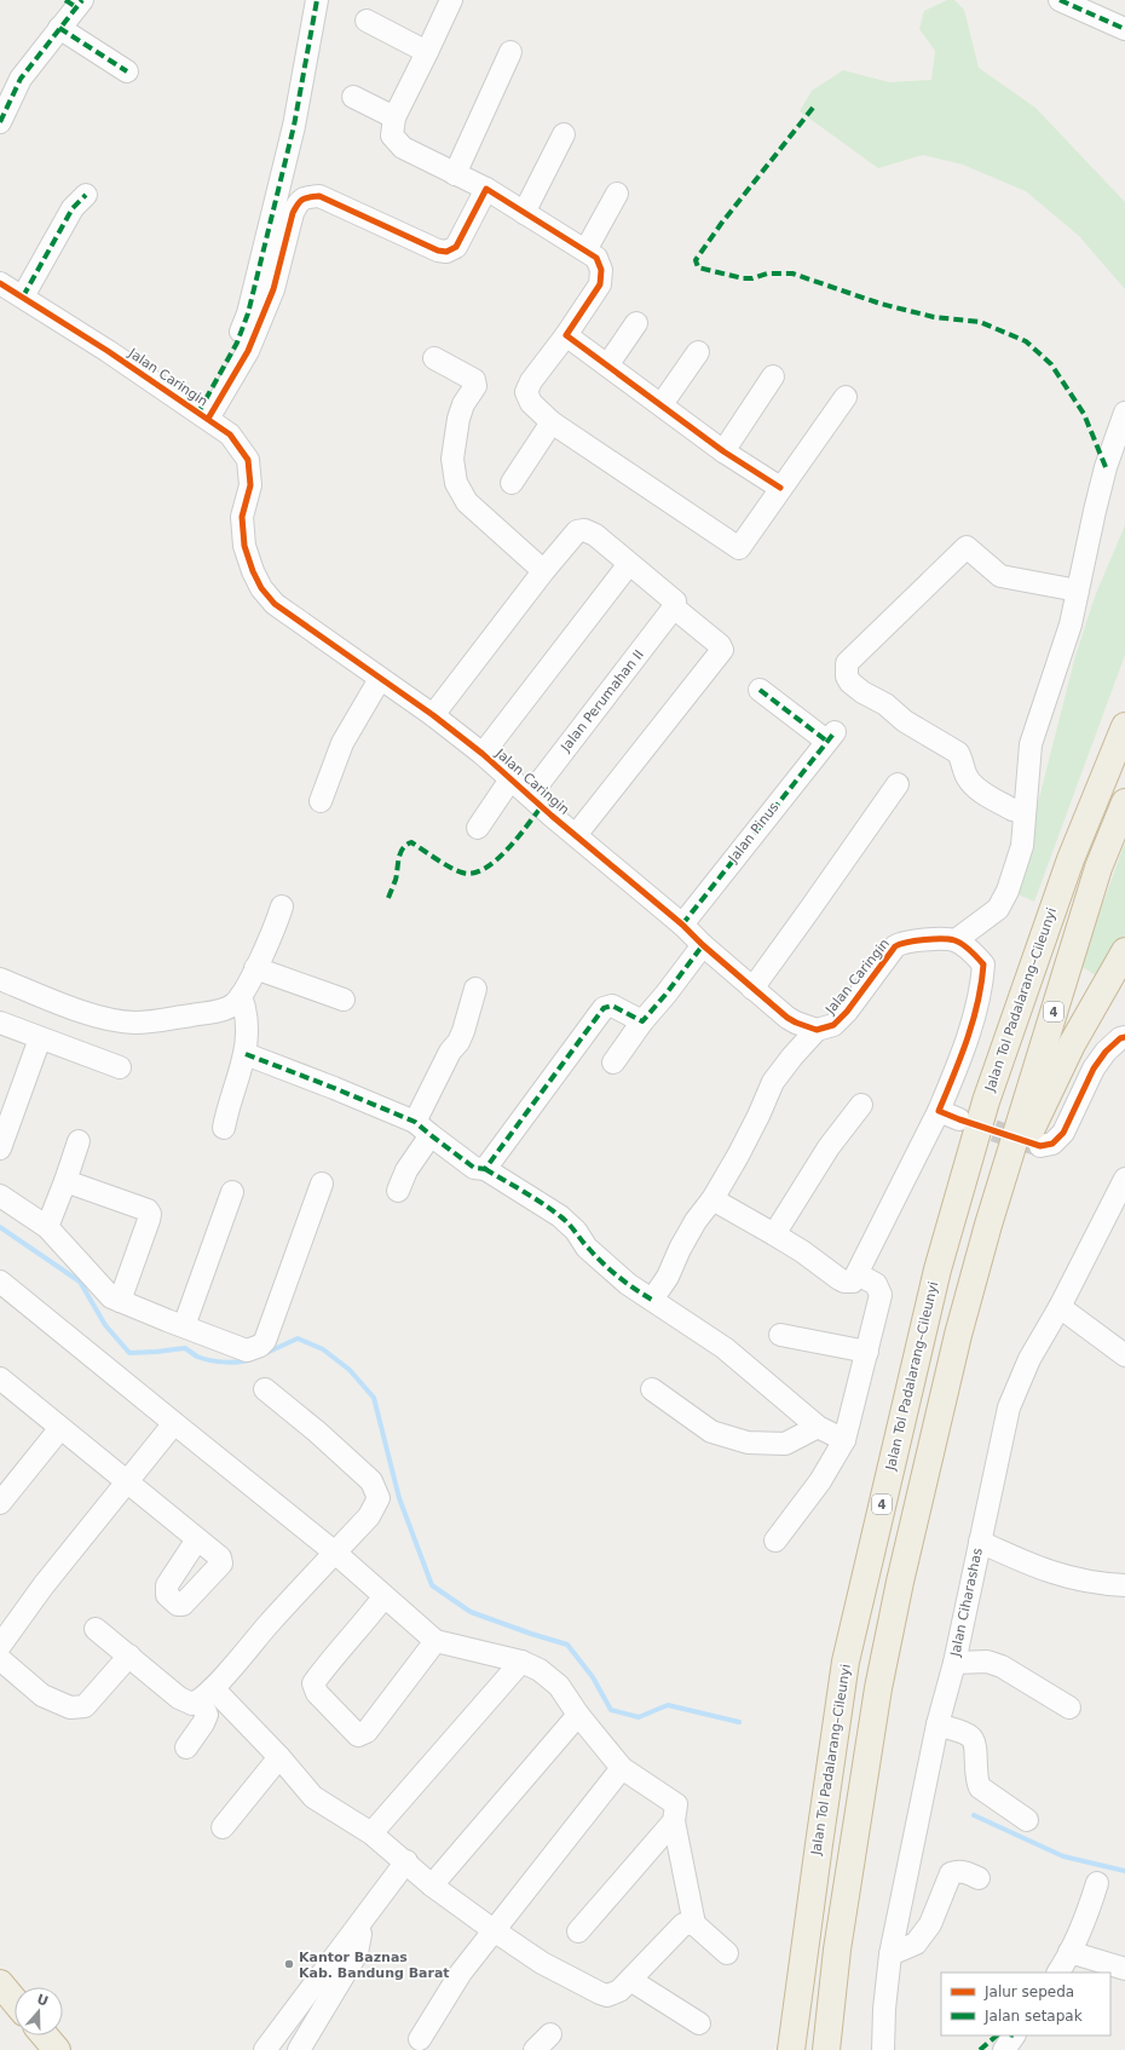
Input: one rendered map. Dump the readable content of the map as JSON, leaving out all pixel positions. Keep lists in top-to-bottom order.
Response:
{
  "streets": {
    "highway": ["Jalan Tol Padalarang–Cileunyi", "4"],
    "street": [
      "Jalan Caringin",
      "Jalan Perumahan II",
      "Jalan Pinus",
      "Jalan Ciharashas"
    ]
  },
  "crossings": [
    ["Jalan Caringin", "Jalan Perumahan II"],
    ["Jalan Caringin", "Jalan Pinus"]
  ],
  "places": ["Kantor Baznas Kab. Bandung Barat"],
  "legend": ["Jalur sepeda", "Jalan setapak"],
  "north": "top"
}
